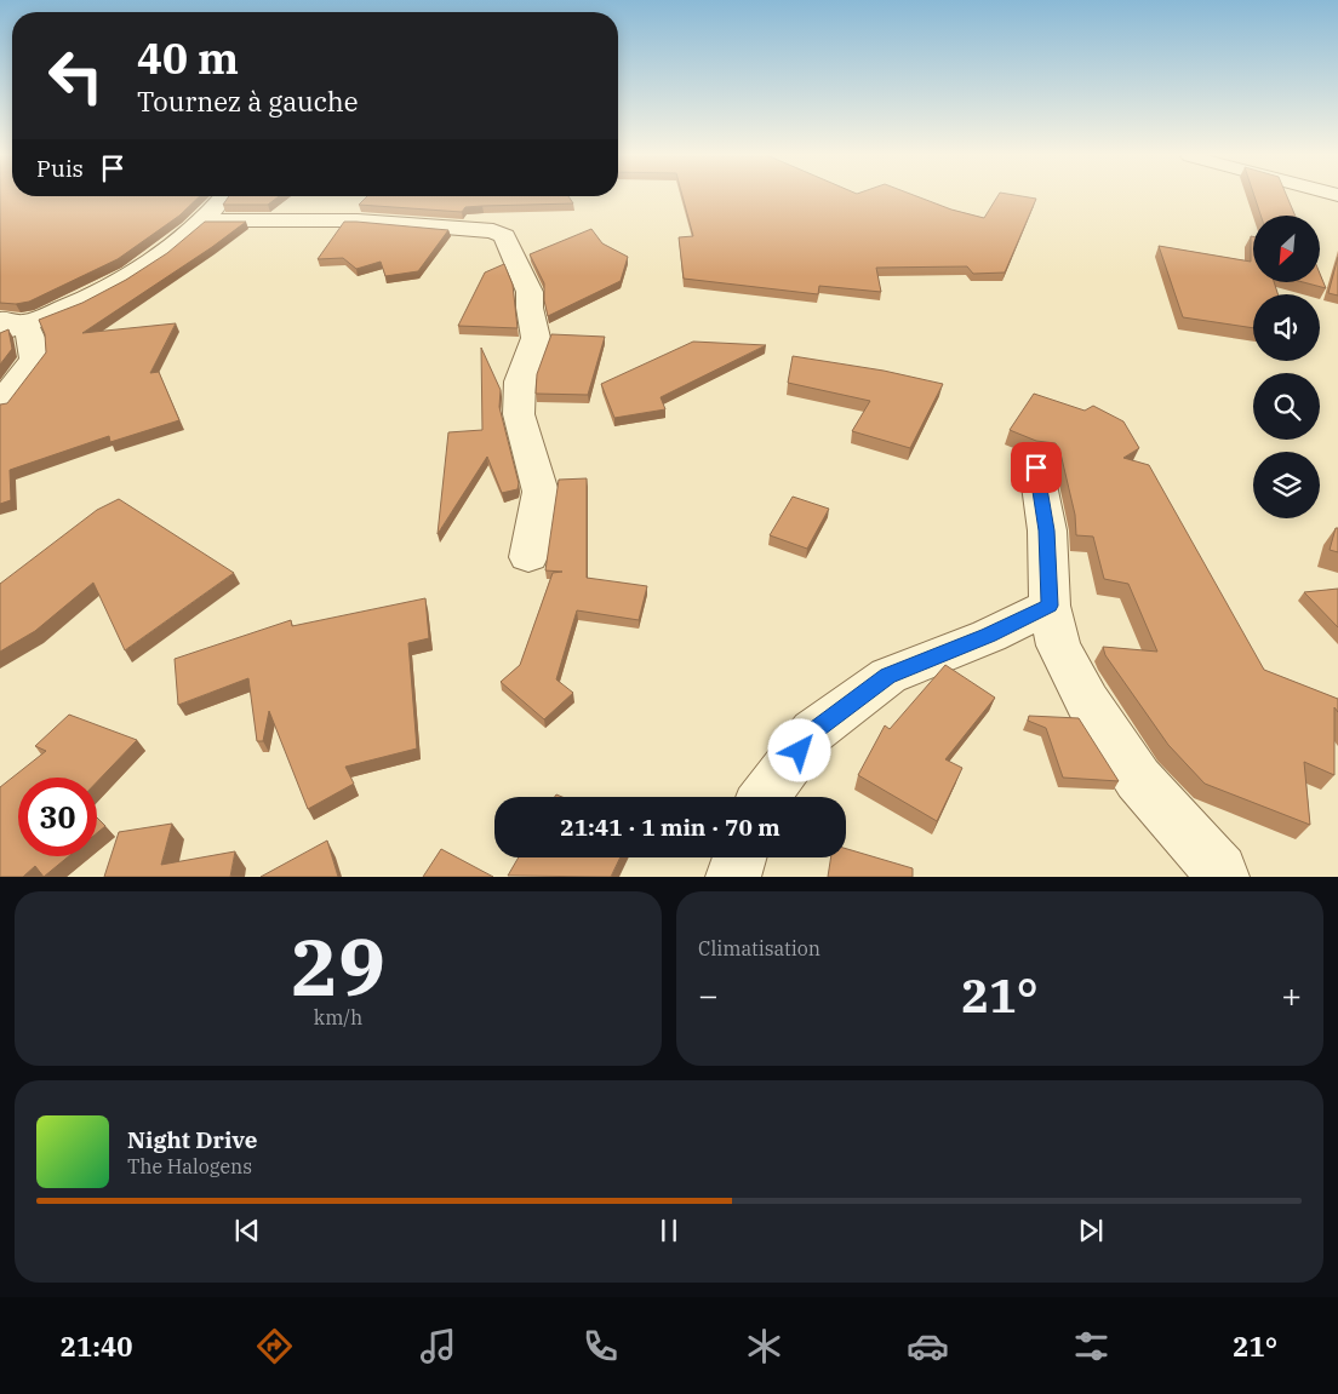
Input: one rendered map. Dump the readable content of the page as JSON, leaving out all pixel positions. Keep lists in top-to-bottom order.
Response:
{
  "north": "bottom left",
  "page": {
    "turn": ["40 m", "Tournez à gauche"],
    "then": "Puis",
    "limit": "30",
    "trip": "21:41 · 1 min · 70 m",
    "tile": [
      ["29", "km/h"],
      "Climatisation"
    ],
    "heat": ["−", "21°", "+"],
    "song": ["Night Drive", "The Halogens"],
    "tabs": ["21:40", "21°"]
  }
}
